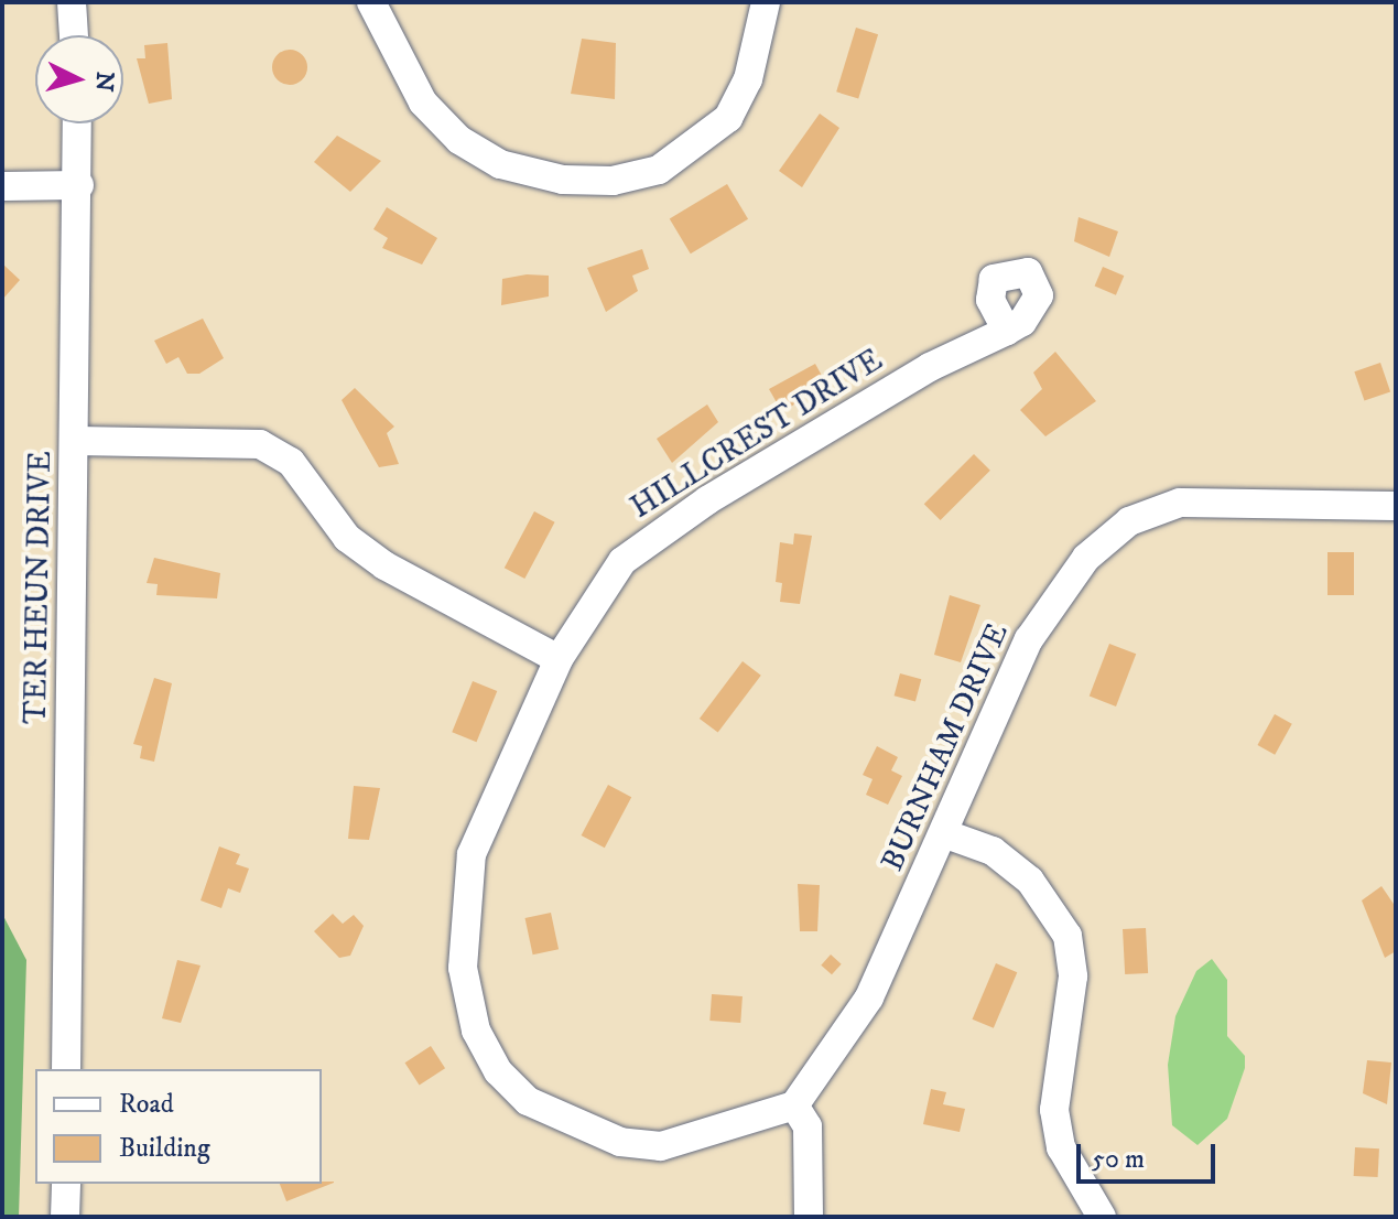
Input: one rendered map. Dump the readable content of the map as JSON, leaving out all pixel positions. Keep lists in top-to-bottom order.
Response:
{
  "streets": {
    "street": ["HILLCREST DRIVE", "TER HEUN DRIVE", "BURNHAM DRIVE"]
  },
  "crossings": [
    ["HILLCREST DRIVE", "BURNHAM DRIVE"]
  ],
  "legend": ["Road", "Building"],
  "scale_bar": "50 m",
  "north": "right"
}
